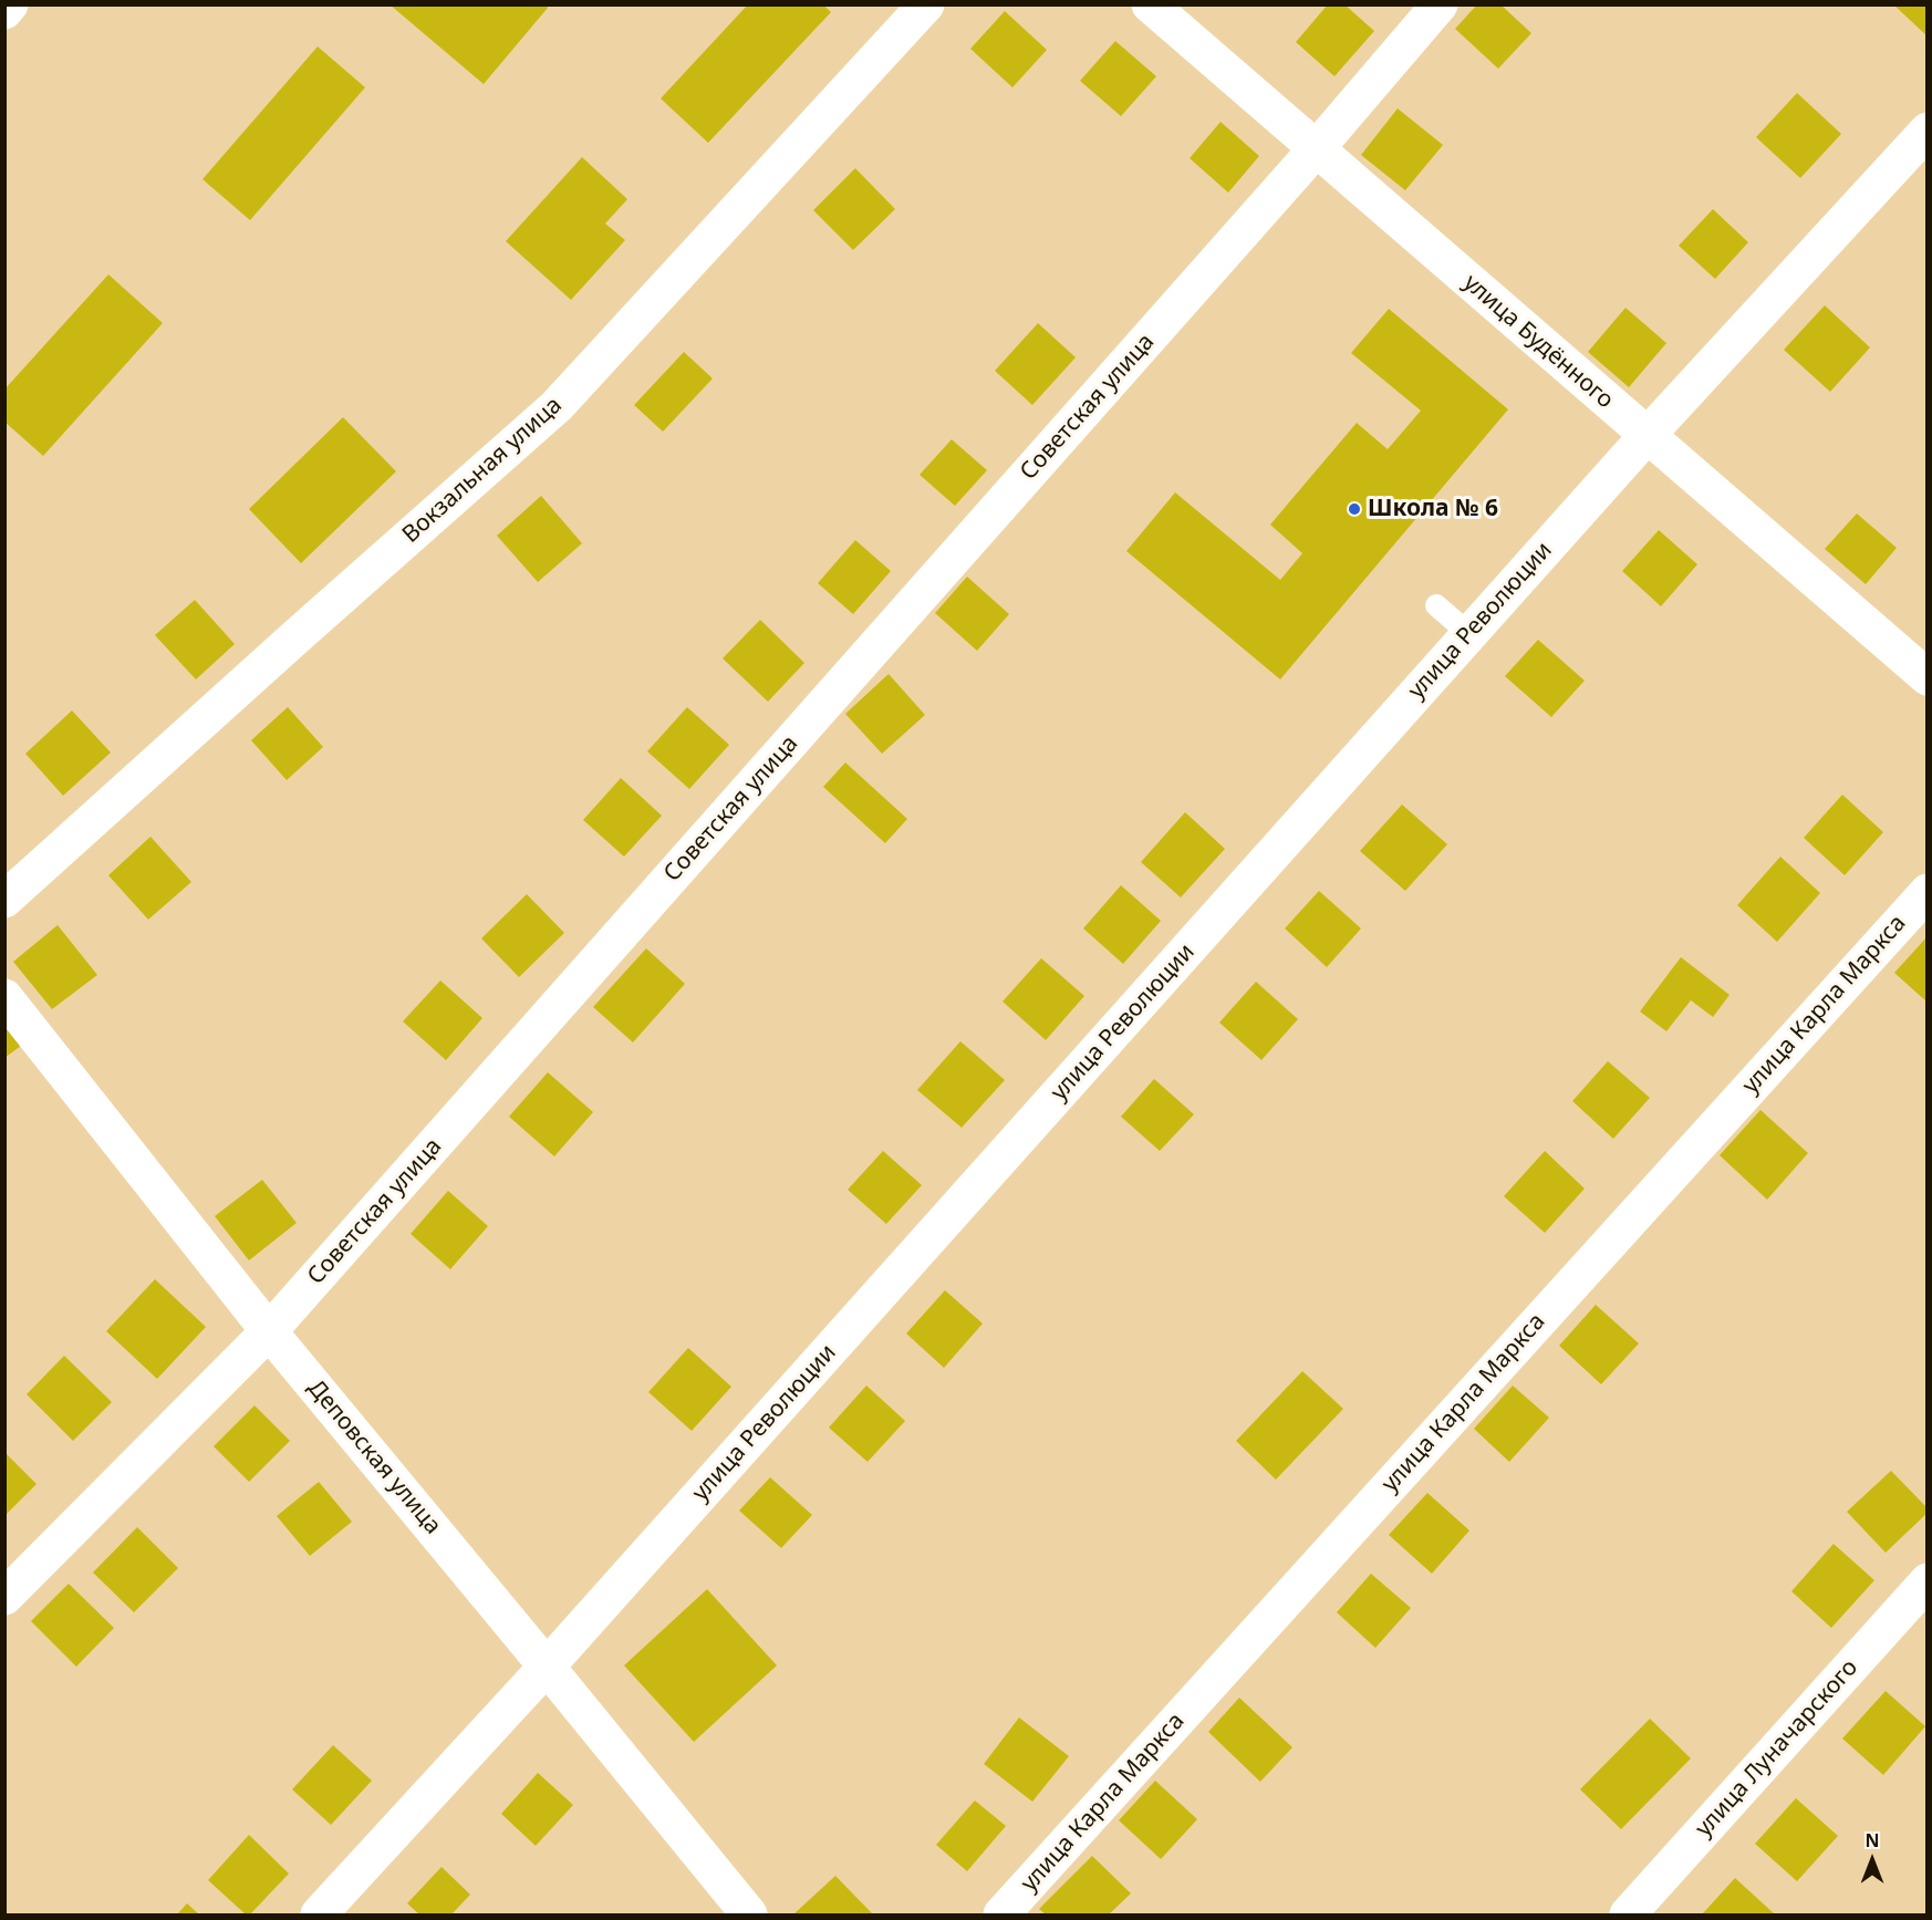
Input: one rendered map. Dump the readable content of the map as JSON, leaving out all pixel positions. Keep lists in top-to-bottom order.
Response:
{
  "streets": {
    "street": [
      "улица Будённого",
      "Советская улица",
      "Вокзальная улица",
      "улица Революции",
      "улица Карла Маркса",
      "Деповская улица",
      "улица Луначарского"
    ]
  },
  "crossings": [
    ["улица Будённого", "Советская улица"],
    ["улица Будённого", "улица Революции"],
    ["Советская улица", "Деповская улица"],
    ["улица Революции", "Деповская улица"]
  ],
  "places": ["Школа № 6"],
  "north": "top"
}
